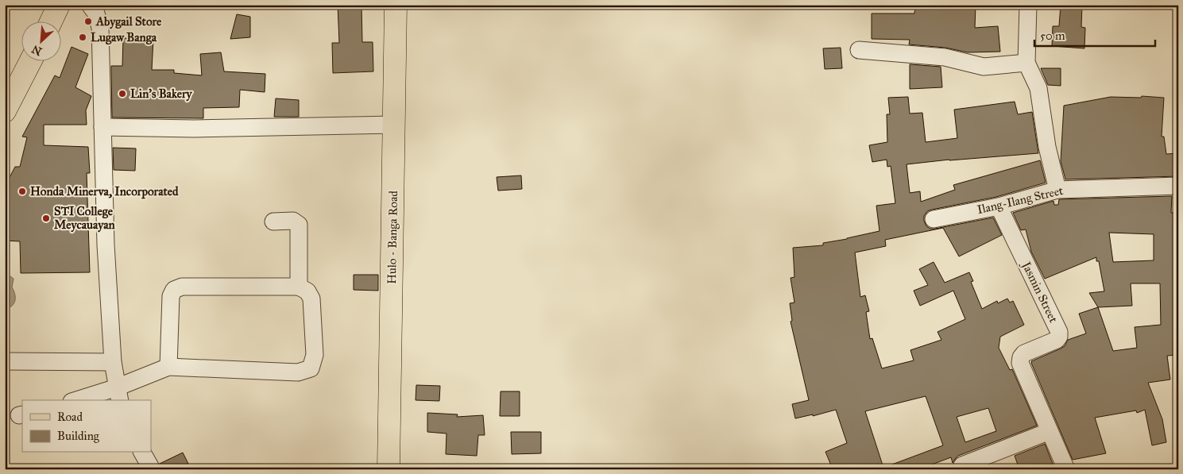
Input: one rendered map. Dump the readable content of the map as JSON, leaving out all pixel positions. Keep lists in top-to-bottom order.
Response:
{
  "streets": {
    "main road": ["Hulo - Banga Road"],
    "street": ["Ilang-Ilang Street", "Jasmin Street"]
  },
  "crossings": [
    ["Ilang-Ilang Street", "Jasmin Street"]
  ],
  "places": [
    "Abygail Store",
    "Lugaw Banga",
    "Lin's Bakery",
    "Honda Minerva, Incorporated",
    "STI College Meycauayan"
  ],
  "legend": ["Road", "Building"],
  "scale_bar": "50 m",
  "north": "bottom left"
}
